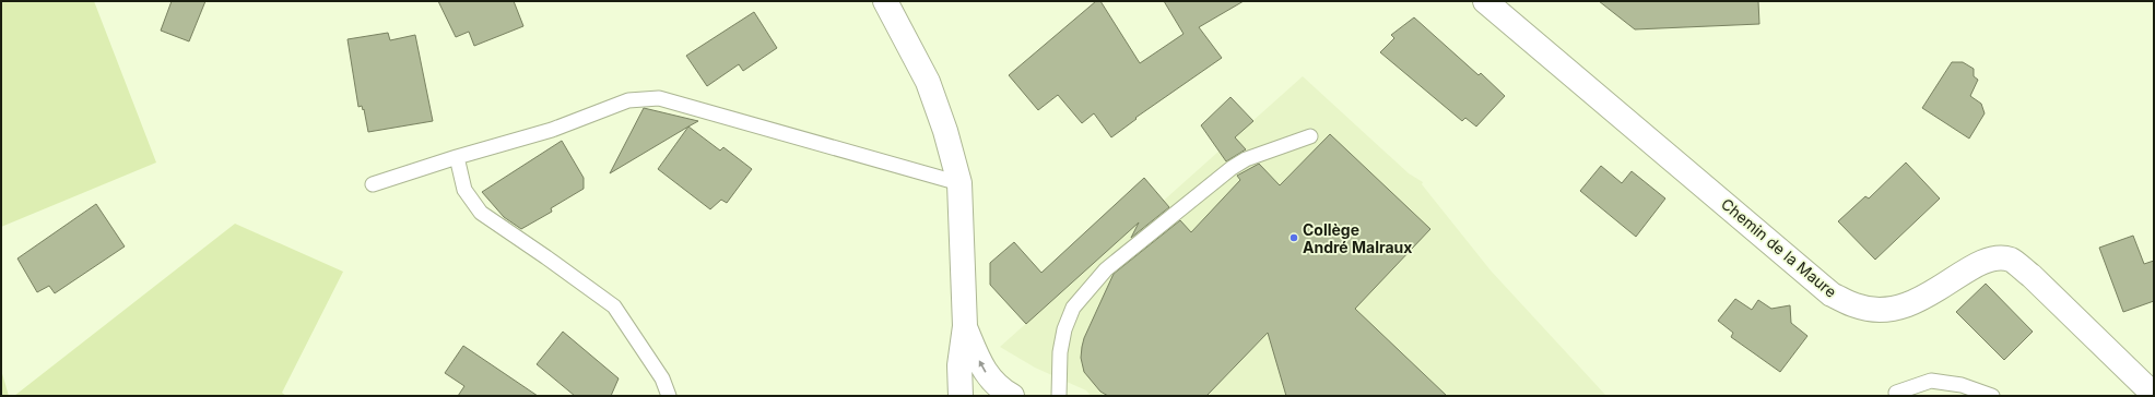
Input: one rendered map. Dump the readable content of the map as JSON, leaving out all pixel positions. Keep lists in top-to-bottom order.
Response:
{
  "streets": {
    "street": ["Chemin de la Maure"]
  },
  "places": ["Collège André Malraux"]
}
